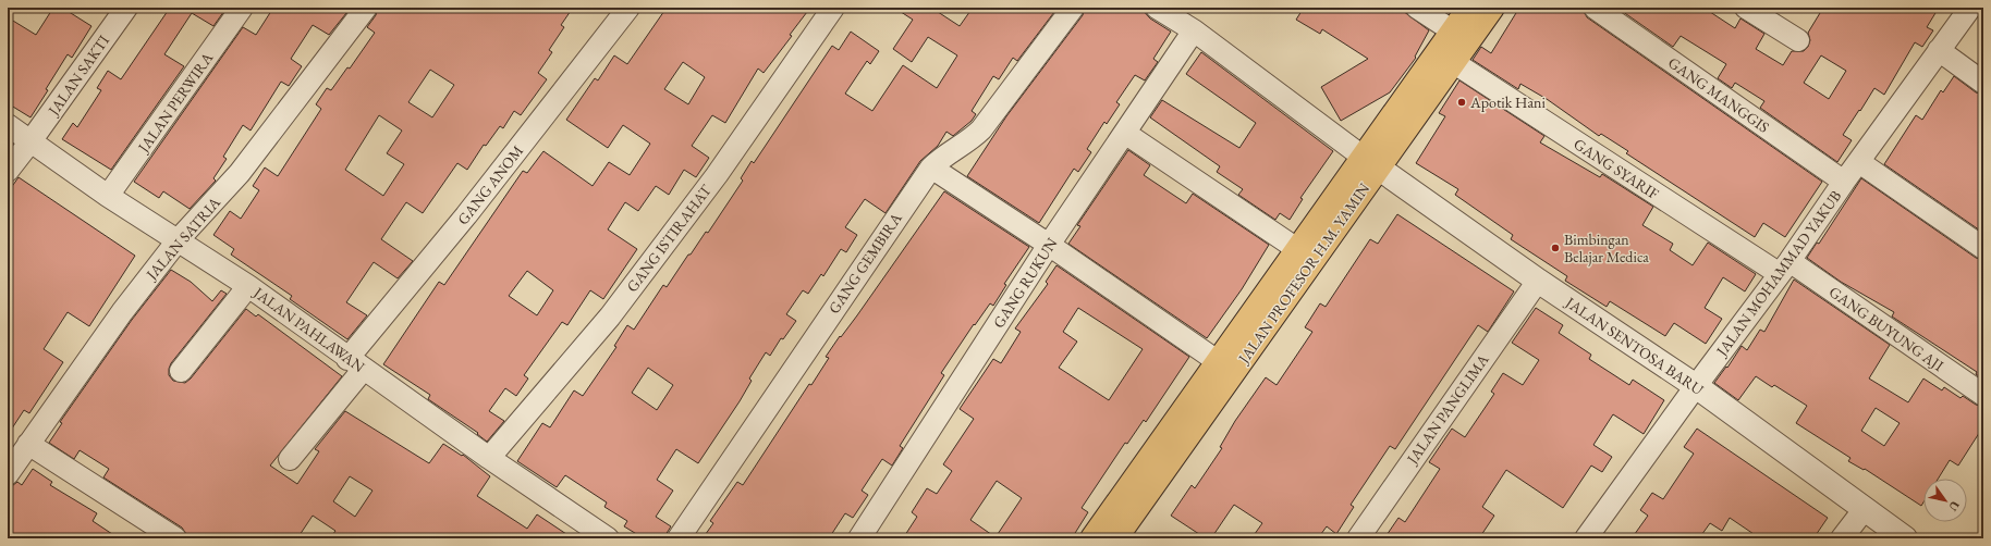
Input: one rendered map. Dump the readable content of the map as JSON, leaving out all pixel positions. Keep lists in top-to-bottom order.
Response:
{
  "streets": {
    "main road": ["JALAN PROFESOR H.M. YAMIN"],
    "street": [
      "JALAN SAKTI",
      "GANG MANGGIS",
      "JALAN PERWIRA",
      "GANG SYARIF",
      "GANG ANOM",
      "JALAN SATRIA",
      "GANG ISTIRAHAT",
      "GANG GEMBIRA",
      "JALAN MOHAMMAD YAKUB",
      "GANG RUKUN",
      "GANG BUYUNG AJI",
      "JALAN PAHLAWAN",
      "JALAN SENTOSA BARU",
      "JALAN PANGLIMA"
    ]
  },
  "crossings": [
    ["JALAN SAKTI", "JALAN PAHLAWAN"],
    ["GANG MANGGIS", "JALAN MOHAMMAD YAKUB"],
    ["JALAN PERWIRA", "JALAN PAHLAWAN"],
    ["GANG SYARIF", "JALAN PROFESOR H.M. YAMIN"],
    ["GANG SYARIF", "JALAN MOHAMMAD YAKUB"],
    ["GANG SYARIF", "GANG BUYUNG AJI"],
    ["GANG ANOM", "JALAN PAHLAWAN"],
    ["JALAN SATRIA", "JALAN PAHLAWAN"],
    ["GANG ISTIRAHAT", "JALAN PAHLAWAN"],
    ["JALAN PROFESOR H.M. YAMIN", "JALAN SENTOSA BARU"],
    ["JALAN MOHAMMAD YAKUB", "GANG BUYUNG AJI"],
    ["JALAN MOHAMMAD YAKUB", "JALAN SENTOSA BARU"],
    ["JALAN SENTOSA BARU", "JALAN PANGLIMA"]
  ],
  "places": ["Apotik Hani", "Bimbingan Belajar Medica"],
  "north": "bottom right"
}
